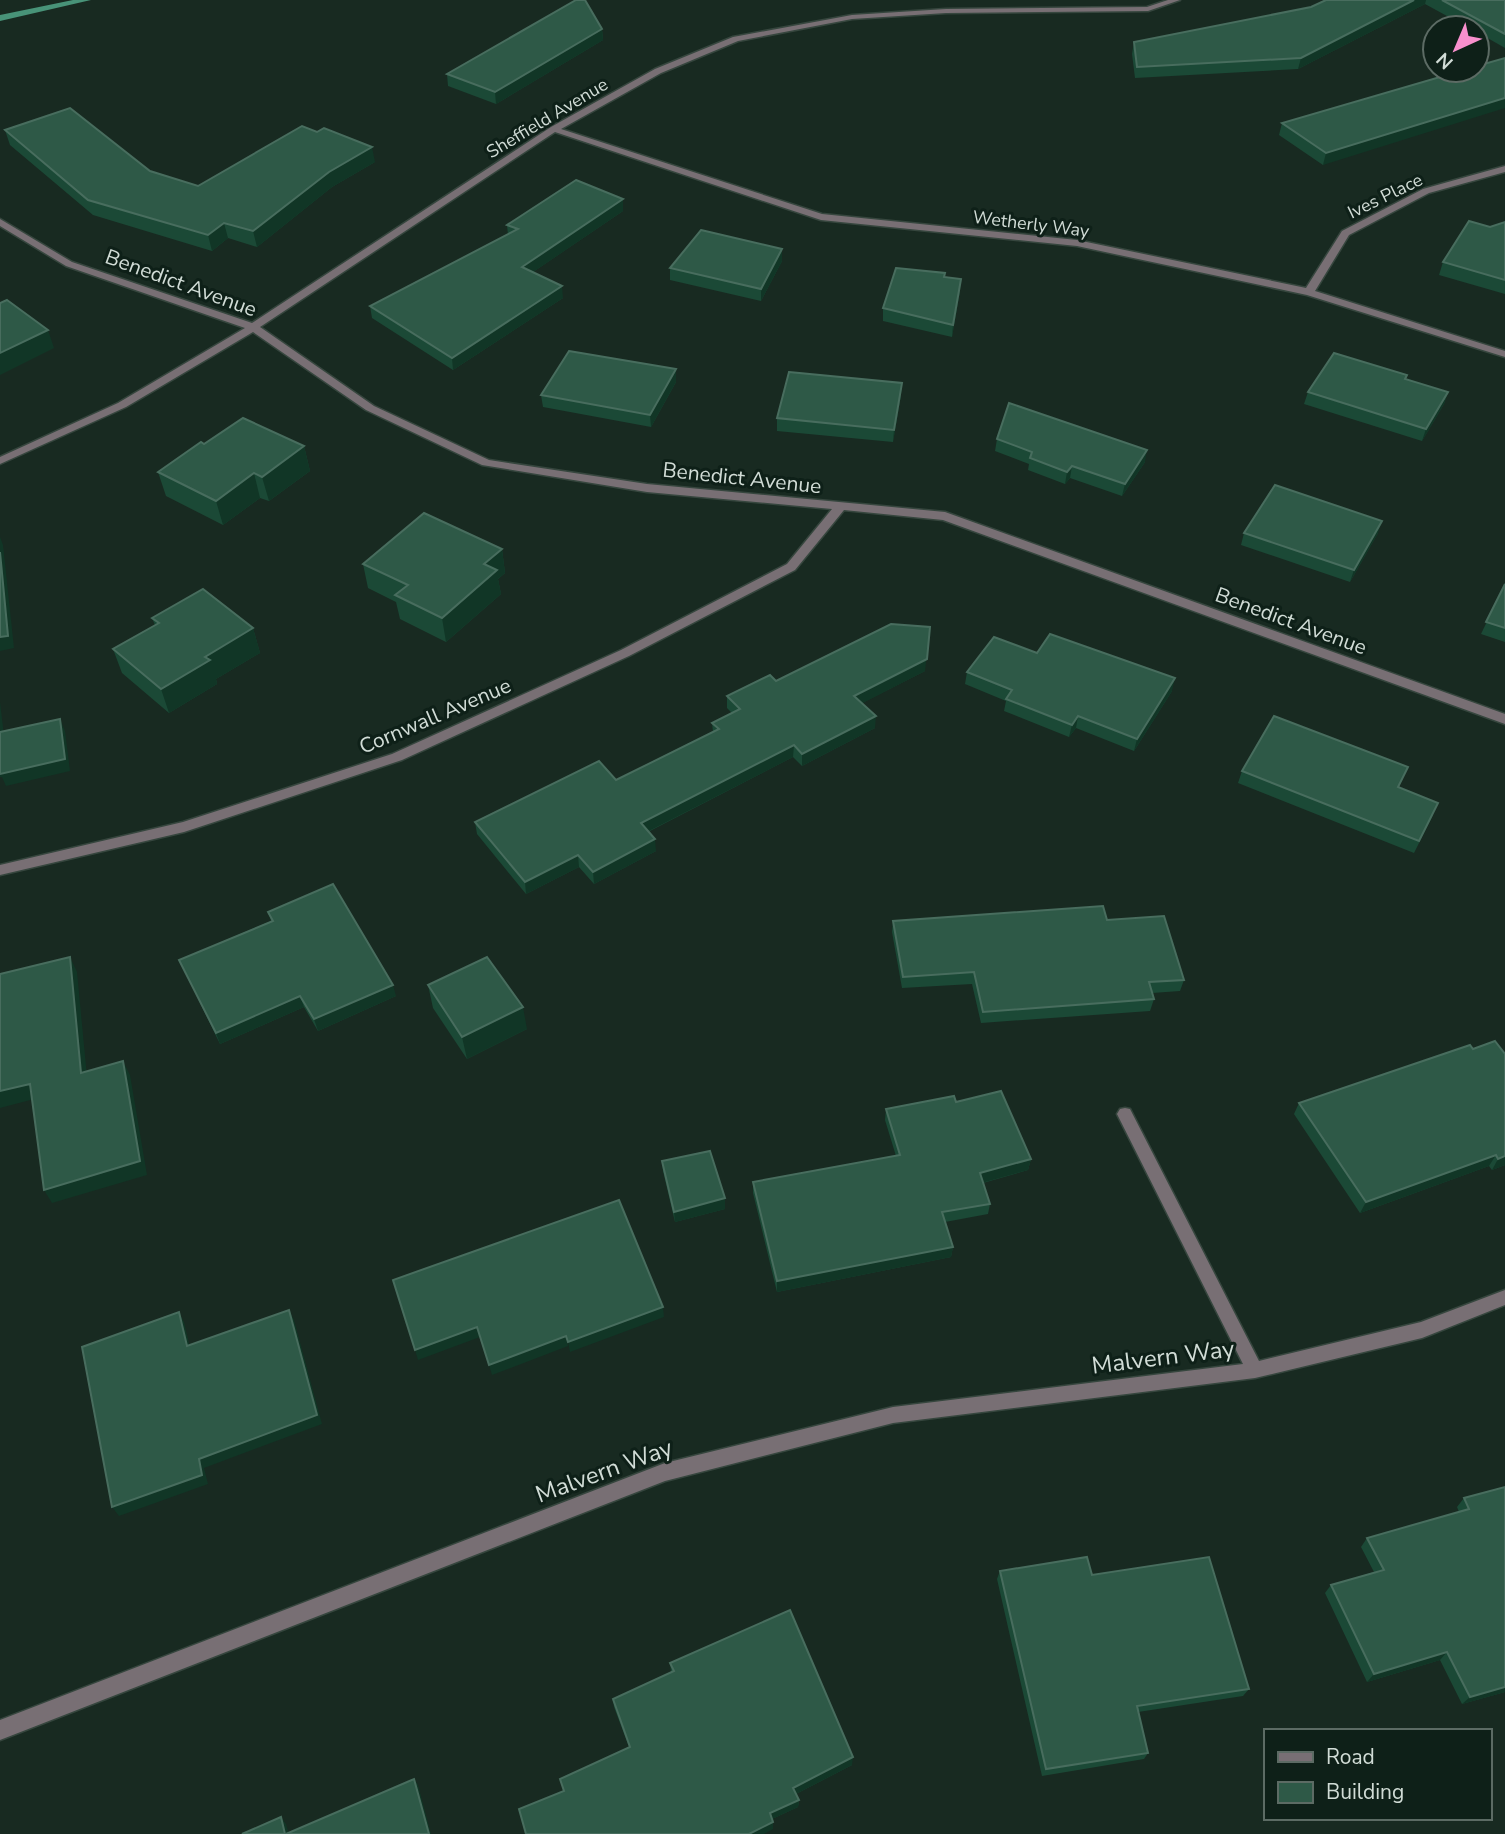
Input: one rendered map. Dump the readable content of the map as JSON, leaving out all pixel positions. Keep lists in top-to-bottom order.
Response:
{
  "streets": {
    "street": [
      "Sheffield Avenue",
      "Ives Place",
      "Wetherly Way",
      "Benedict Avenue",
      "Cornwall Avenue",
      "Malvern Way"
    ]
  },
  "crossings": [
    ["Sheffield Avenue", "Wetherly Way"],
    ["Sheffield Avenue", "Benedict Avenue"],
    ["Ives Place", "Wetherly Way"],
    ["Benedict Avenue", "Cornwall Avenue"]
  ],
  "legend": ["Road", "Building"],
  "north": "bottom left"
}
